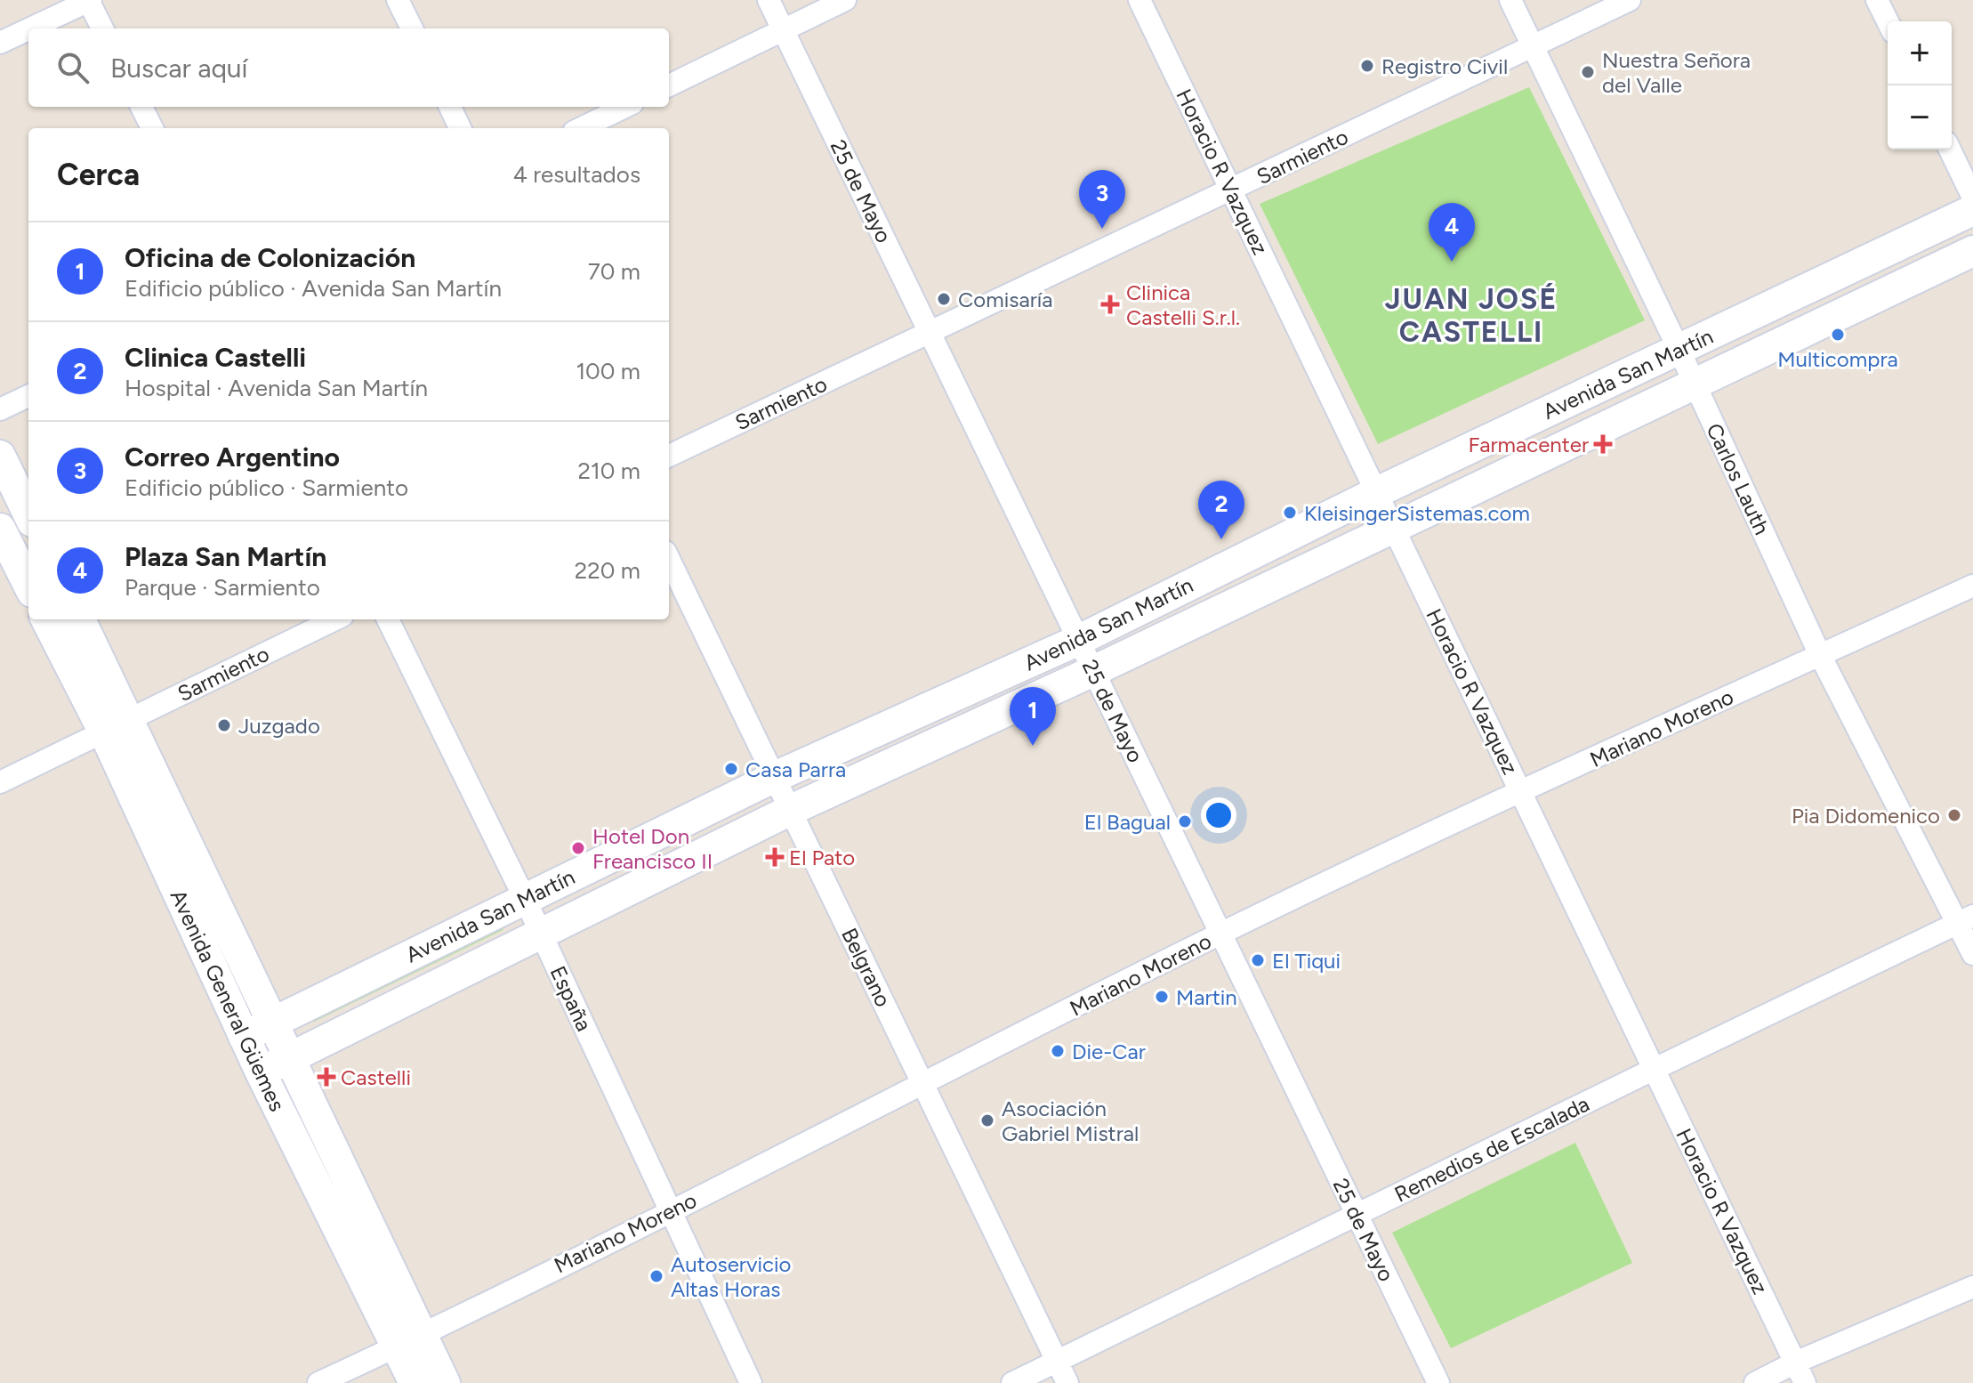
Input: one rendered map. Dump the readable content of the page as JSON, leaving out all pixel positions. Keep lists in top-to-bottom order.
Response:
{
  "streets": {
    "main road": ["Avenida San Martín", "Avenida General Güemes"],
    "street": [
      "Sarmiento",
      "Horacio R Vazquez",
      "25 de Mayo",
      "Carlos Lauth",
      "Mariano Moreno",
      "Belgrano",
      "España",
      "Remedios de Escalada"
    ]
  },
  "crossings": [
    ["Sarmiento", "Horacio R Vazquez"],
    ["Sarmiento", "25 de Mayo"],
    ["Sarmiento", "Carlos Lauth"],
    ["Sarmiento", "Avenida General Güemes"],
    ["Horacio R Vazquez", "Avenida San Martín"],
    ["Horacio R Vazquez", "Mariano Moreno"],
    ["Horacio R Vazquez", "Remedios de Escalada"],
    ["25 de Mayo", "Avenida San Martín"],
    ["25 de Mayo", "Mariano Moreno"],
    ["25 de Mayo", "Remedios de Escalada"],
    ["Avenida San Martín", "Carlos Lauth"],
    ["Avenida San Martín", "Belgrano"],
    ["Avenida San Martín", "España"],
    ["Avenida San Martín", "Avenida General Güemes"],
    ["Carlos Lauth", "Mariano Moreno"],
    ["Carlos Lauth", "Remedios de Escalada"],
    ["Mariano Moreno", "Belgrano"],
    ["Mariano Moreno", "España"],
    ["Mariano Moreno", "Avenida General Güemes"],
    ["Belgrano", "Remedios de Escalada"]
  ],
  "districts": ["JUAN JOSÉ CASTELLI"],
  "places": {
    "other": [
      "Registro Civil",
      "Nuestra Señora del Valle",
      "Comisaría",
      "Multicompra",
      "KleisingerSistemas.com",
      "Juzgado",
      "Casa Parra",
      "Pia Didomenico",
      "El Bagual",
      "Hotel Don Freancisco II",
      "El Tiqui",
      "Martin",
      "Die-Car",
      "Asociación Gabriel Mistral",
      "Autoservicio Altas Horas"
    ],
    "health": [
      "Clinica Castelli S.r.l.",
      "Farmacenter",
      "El Pato",
      "Castelli"
    ]
  },
  "page": {
    "map_buttons": ["+", "−"],
    "search": "Buscar aquí",
    "heading": ["Cerca", "4 resultados"],
    "pins": [
      "3",
      "4",
      "2",
      "1"
    ],
    "list": [
      {
        "mark": "1",
        "name": "Oficina de Colonización",
        "note": "Edificio público · Avenida San Martín",
        "value": "70 m"
      },
      {
        "mark": "2",
        "name": "Clinica Castelli",
        "note": "Hospital · Avenida San Martín",
        "value": "100 m"
      },
      {
        "mark": "3",
        "name": "Correo Argentino",
        "note": "Edificio público · Sarmiento",
        "value": "210 m"
      },
      {
        "mark": "4",
        "name": "Plaza San Martín",
        "note": "Parque · Sarmiento",
        "value": "220 m"
      }
    ]
  }
}
